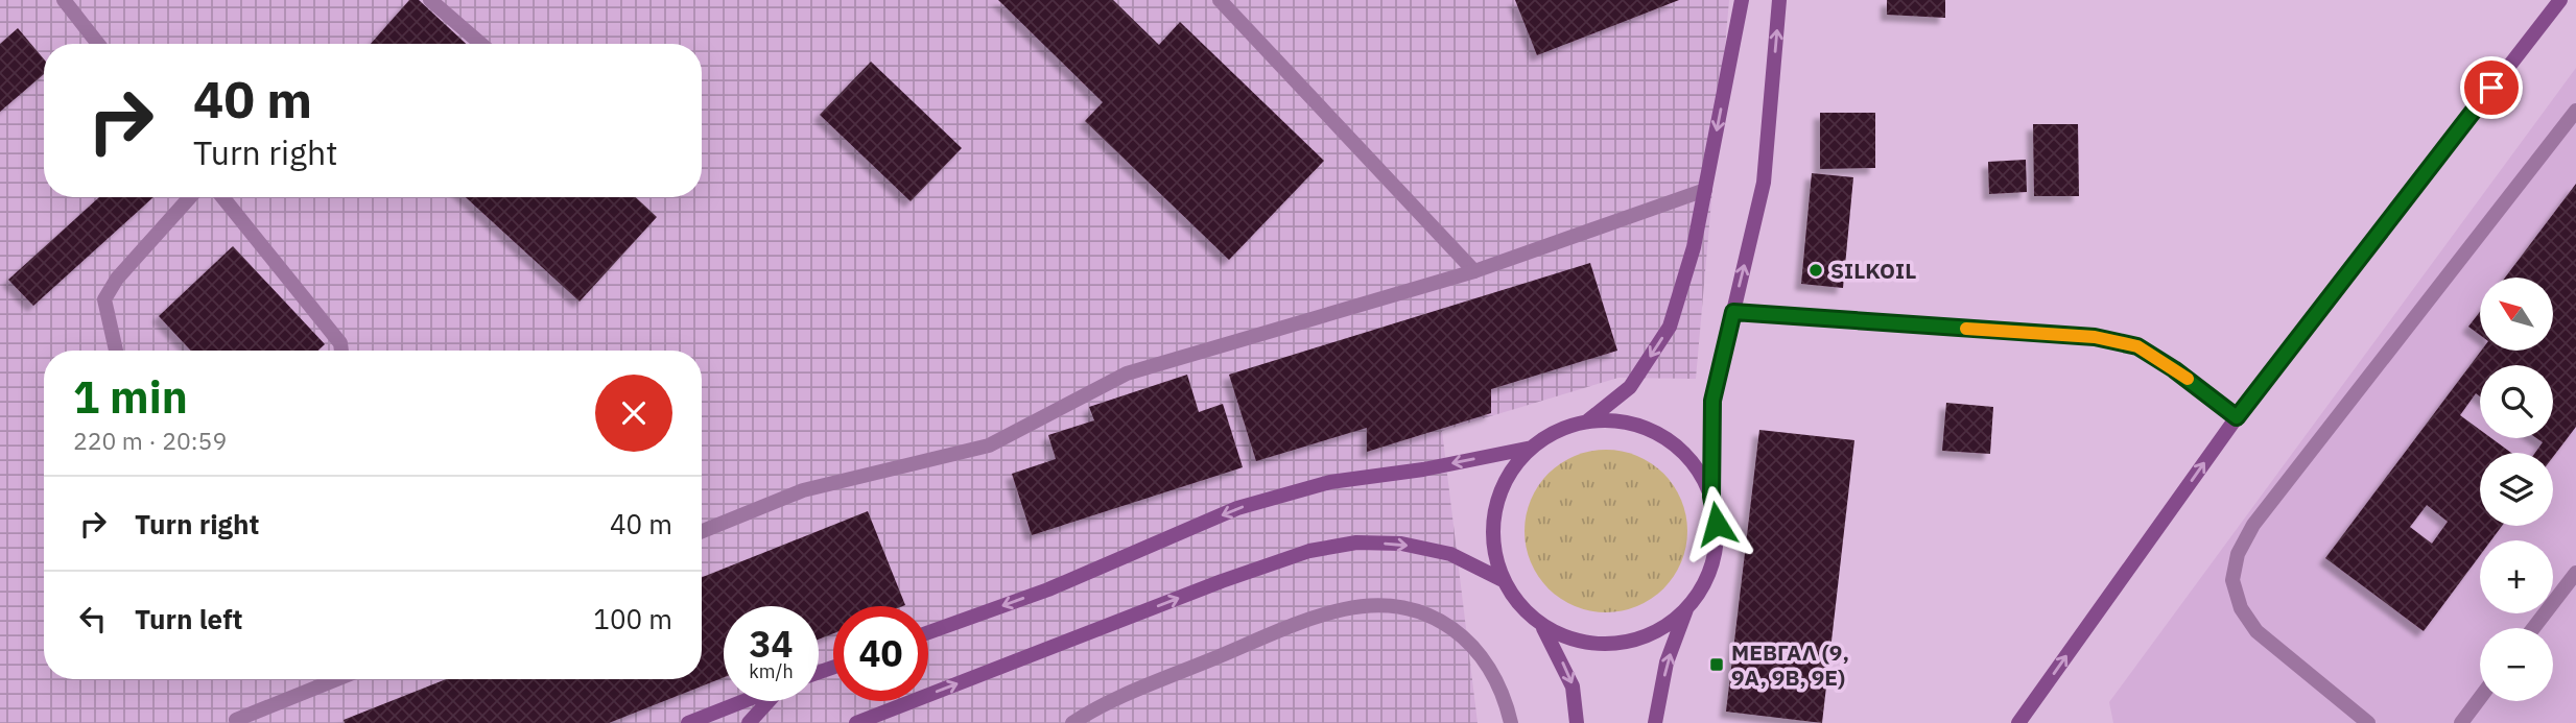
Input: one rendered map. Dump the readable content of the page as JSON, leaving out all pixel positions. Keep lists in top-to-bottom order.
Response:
{
  "places": {
    "other": ["SILKOIL"],
    "transit": ["ΜΕΒΓΑΛ (9, 9Α, 9Β, 9Ε)"]
  },
  "north": "top left",
  "page": {
    "turn": ["40 m", "Turn right"],
    "map_buttons": ["+", "−"],
    "heading": ["1 min", "220 m · 20:59"],
    "list": [
      {
        "name": "Turn right",
        "value": "40 m"
      },
      {
        "name": "Turn left",
        "value": "100 m"
      }
    ],
    "speed": "34 km/h",
    "limit": "40"
  }
}
